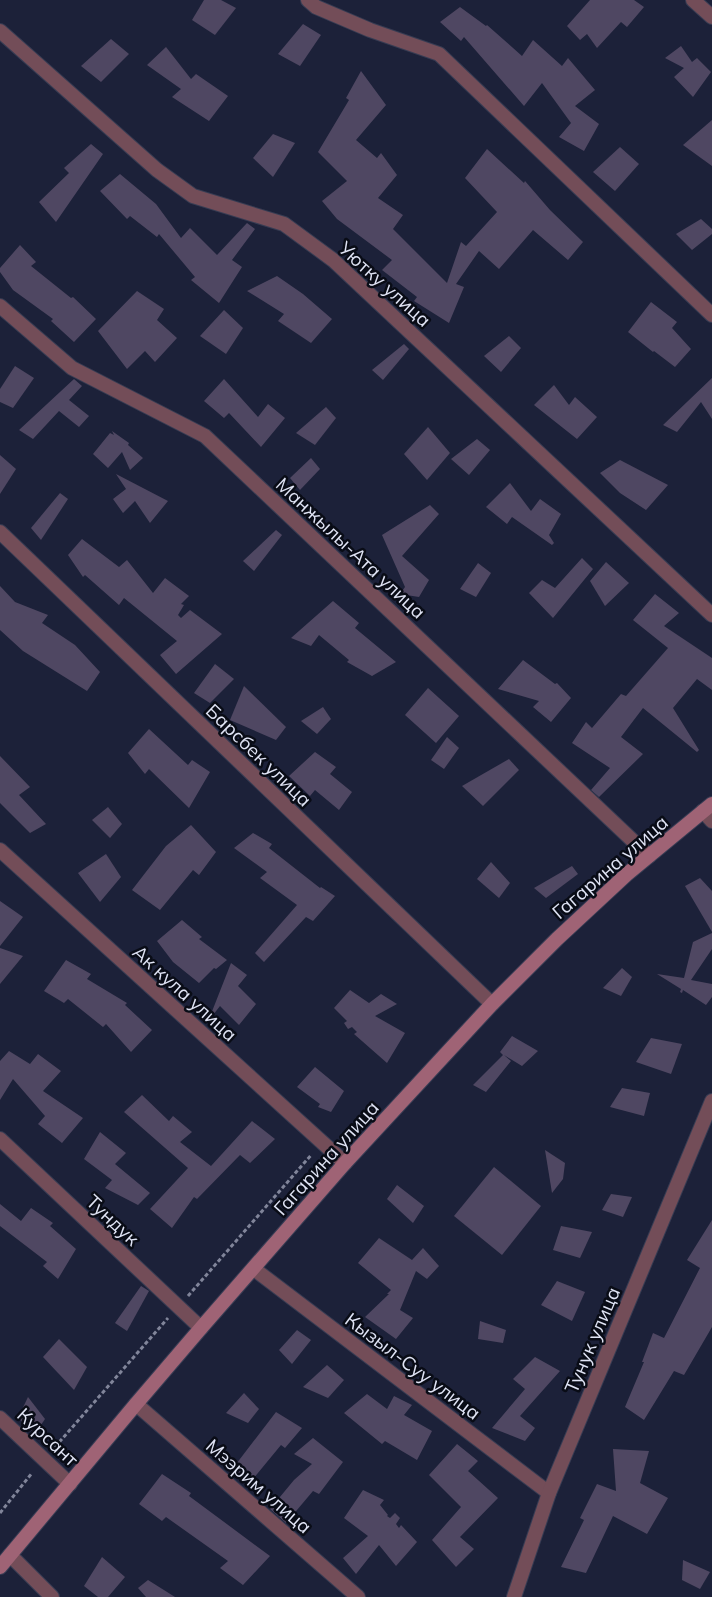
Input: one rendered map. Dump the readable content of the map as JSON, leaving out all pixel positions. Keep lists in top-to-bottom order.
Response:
{
  "streets": {
    "main road": ["Гагарина улица"],
    "street": [
      "Уютку улица",
      "Манжылы-Ата улица",
      "Барсбек улица",
      "Ак кула улица",
      "Тундук",
      "Тунук улица",
      "Кызыл-Суу улица",
      "Курсант",
      "Мээрим улица"
    ]
  },
  "crossings": [
    ["Манжылы-Ата улица", "Гагарина улица"],
    ["Барсбек улица", "Гагарина улица"],
    ["Гагарина улица", "Ак кула улица"],
    ["Гагарина улица", "Тундук"],
    ["Гагарина улица", "Кызыл-Суу улица"],
    ["Гагарина улица", "Курсант"],
    ["Гагарина улица", "Мээрим улица"],
    ["Тунук улица", "Кызыл-Суу улица"]
  ]
}
